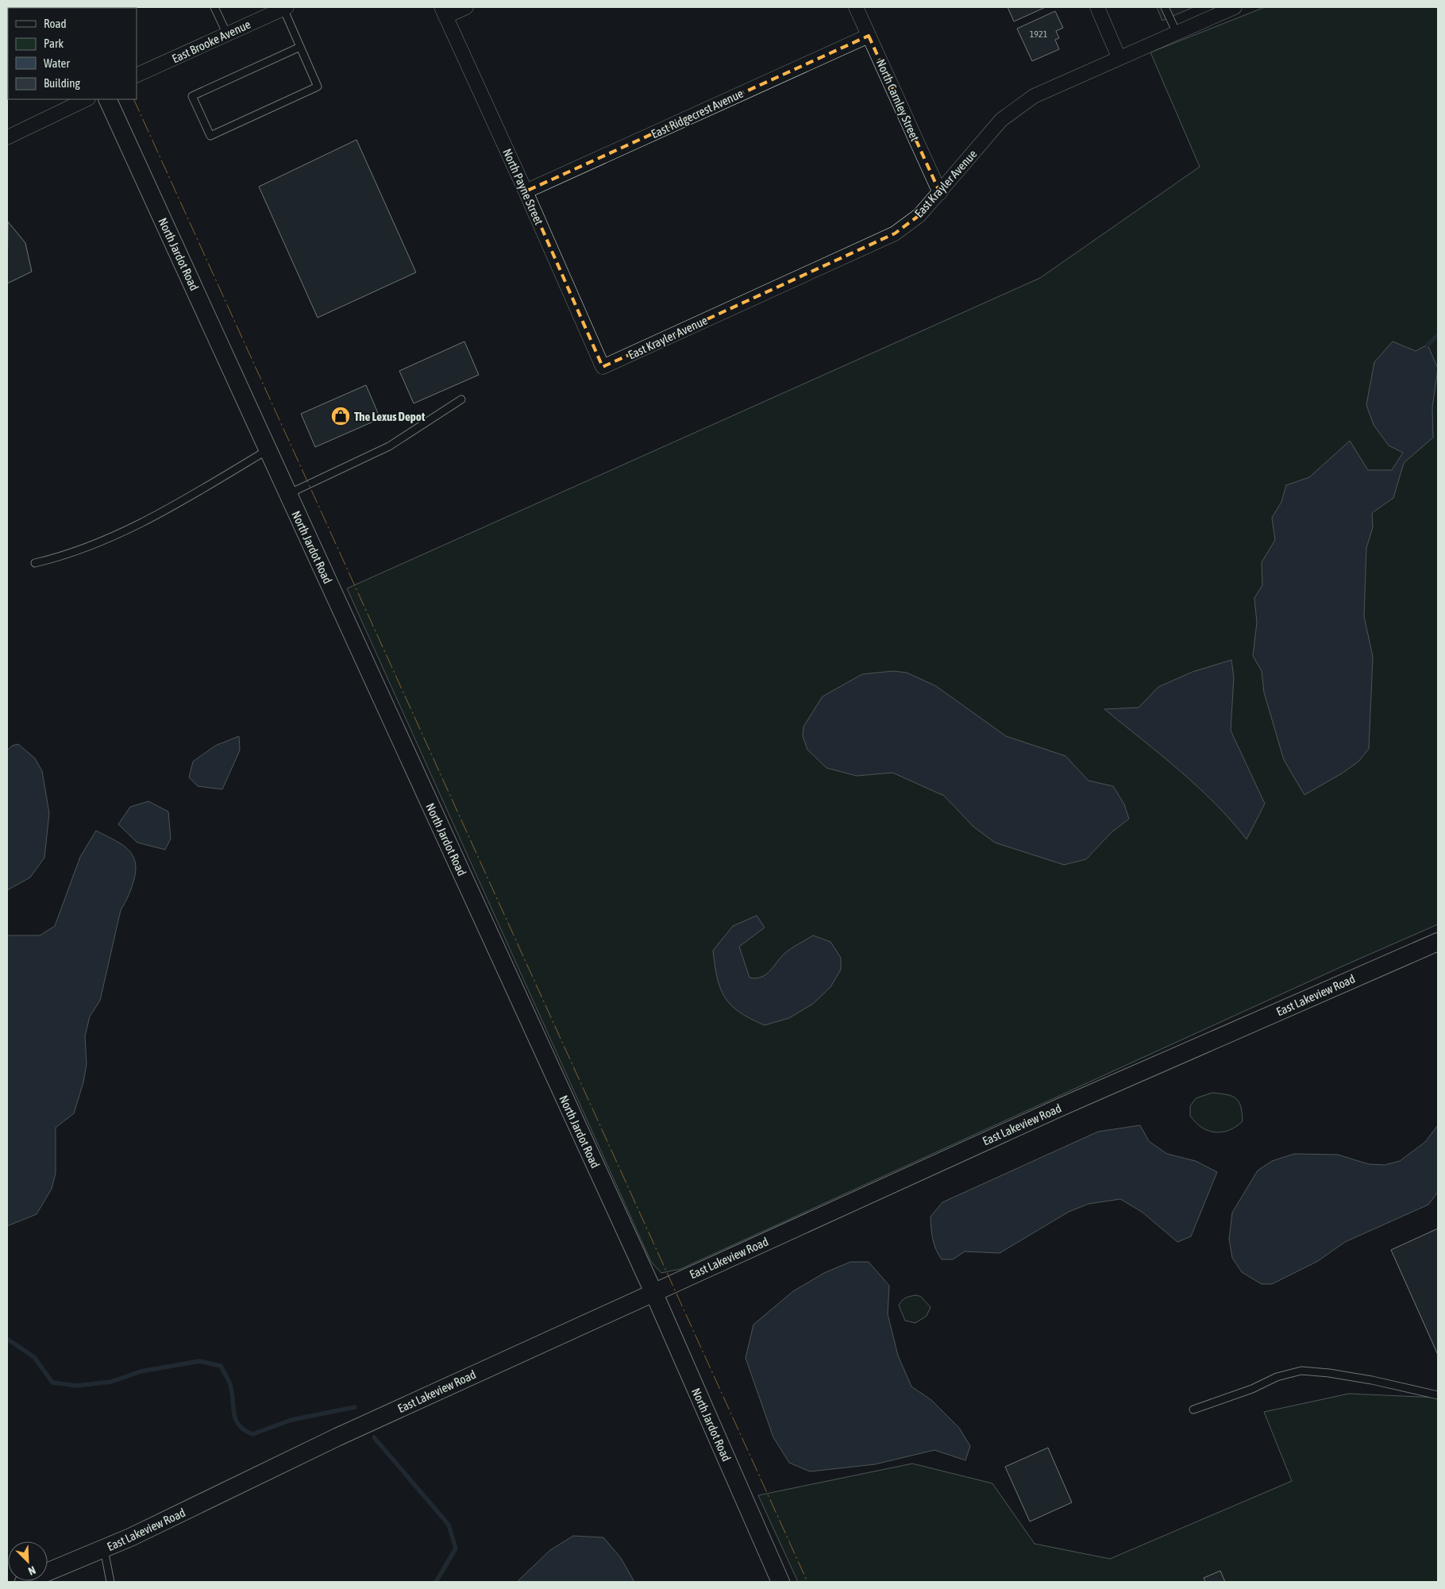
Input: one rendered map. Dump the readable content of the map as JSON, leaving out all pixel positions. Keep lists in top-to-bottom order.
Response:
{
  "streets": {
    "street": [
      "East Brooke Avenue",
      "North Carnley Street",
      "East Ridgecrest Avenue",
      "East Krayler Avenue",
      "North Payne Street",
      "North Jardot Road",
      "East Lakeview Road"
    ]
  },
  "crossings": [
    ["North Carnley Street", "East Ridgecrest Avenue"],
    ["North Carnley Street", "East Krayler Avenue"],
    ["East Ridgecrest Avenue", "North Payne Street"],
    ["East Krayler Avenue", "North Payne Street"],
    ["North Jardot Road", "East Lakeview Road"]
  ],
  "places": {
    "shop": ["The Lexus Depot"]
  },
  "house_numbers": ["1921"],
  "legend": [
    "Road",
    "Park",
    "Water",
    "Building"
  ],
  "north": "bottom right"
}
